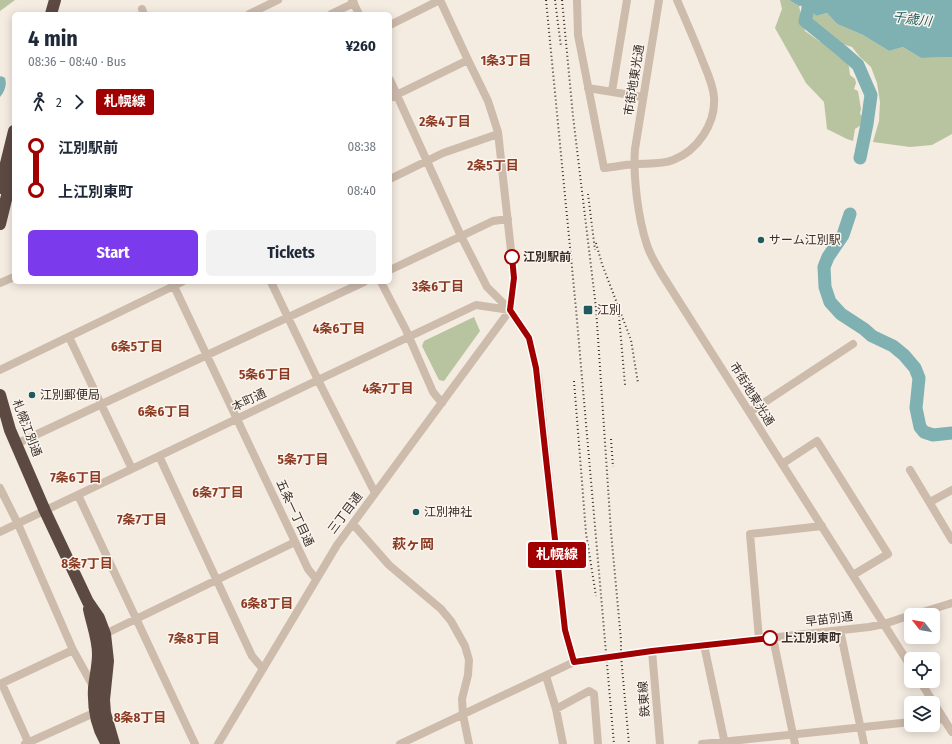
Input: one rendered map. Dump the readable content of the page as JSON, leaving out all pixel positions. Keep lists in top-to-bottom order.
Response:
{
  "streets": {
    "highway": ["札幌江別通"],
    "street": [
      "市街地東光通",
      "本町通",
      "五条一丁目通",
      "三丁目通",
      "早苗別通",
      "鉄東線"
    ]
  },
  "crossings": [
    ["市街地東光通", "早苗別通"],
    ["本町通", "札幌江別通"],
    ["本町通", "五条一丁目通"],
    ["本町通", "三丁目通"],
    ["五条一丁目通", "三丁目通"],
    ["早苗別通", "鉄東線"]
  ],
  "districts": [
    "1条3丁目",
    "2条4丁目",
    "2条5丁目",
    "3条6丁目",
    "4条6丁目",
    "6条5丁目",
    "5条6丁目",
    "4条7丁目",
    "6条6丁目",
    "5条7丁目",
    "7条6丁目",
    "6条7丁目",
    "7条7丁目",
    "萩ヶ岡",
    "8条7丁目",
    "6条8丁目",
    "7条8丁目",
    "8条8丁目"
  ],
  "water": ["千歳川"],
  "places": {
    "other": [
      "サーム江別駅",
      "江別駅前",
      "江別郵便局",
      "江別神社",
      "上江別東町"
    ],
    "transit": ["江別"]
  },
  "lines": ["bus line 札幌線"],
  "north": "top left",
  "page": {
    "on_map": "札幌線",
    "heading": ["4 min", "08:36 – 08:40 · Bus", "¥260"],
    "legs": ["2", "札幌線"],
    "list": [
      {
        "name": "江別駅前",
        "value": "08:38"
      },
      {
        "name": "上江別東町",
        "value": "08:40"
      }
    ],
    "buttons": ["Start", "Tickets"]
  }
}
